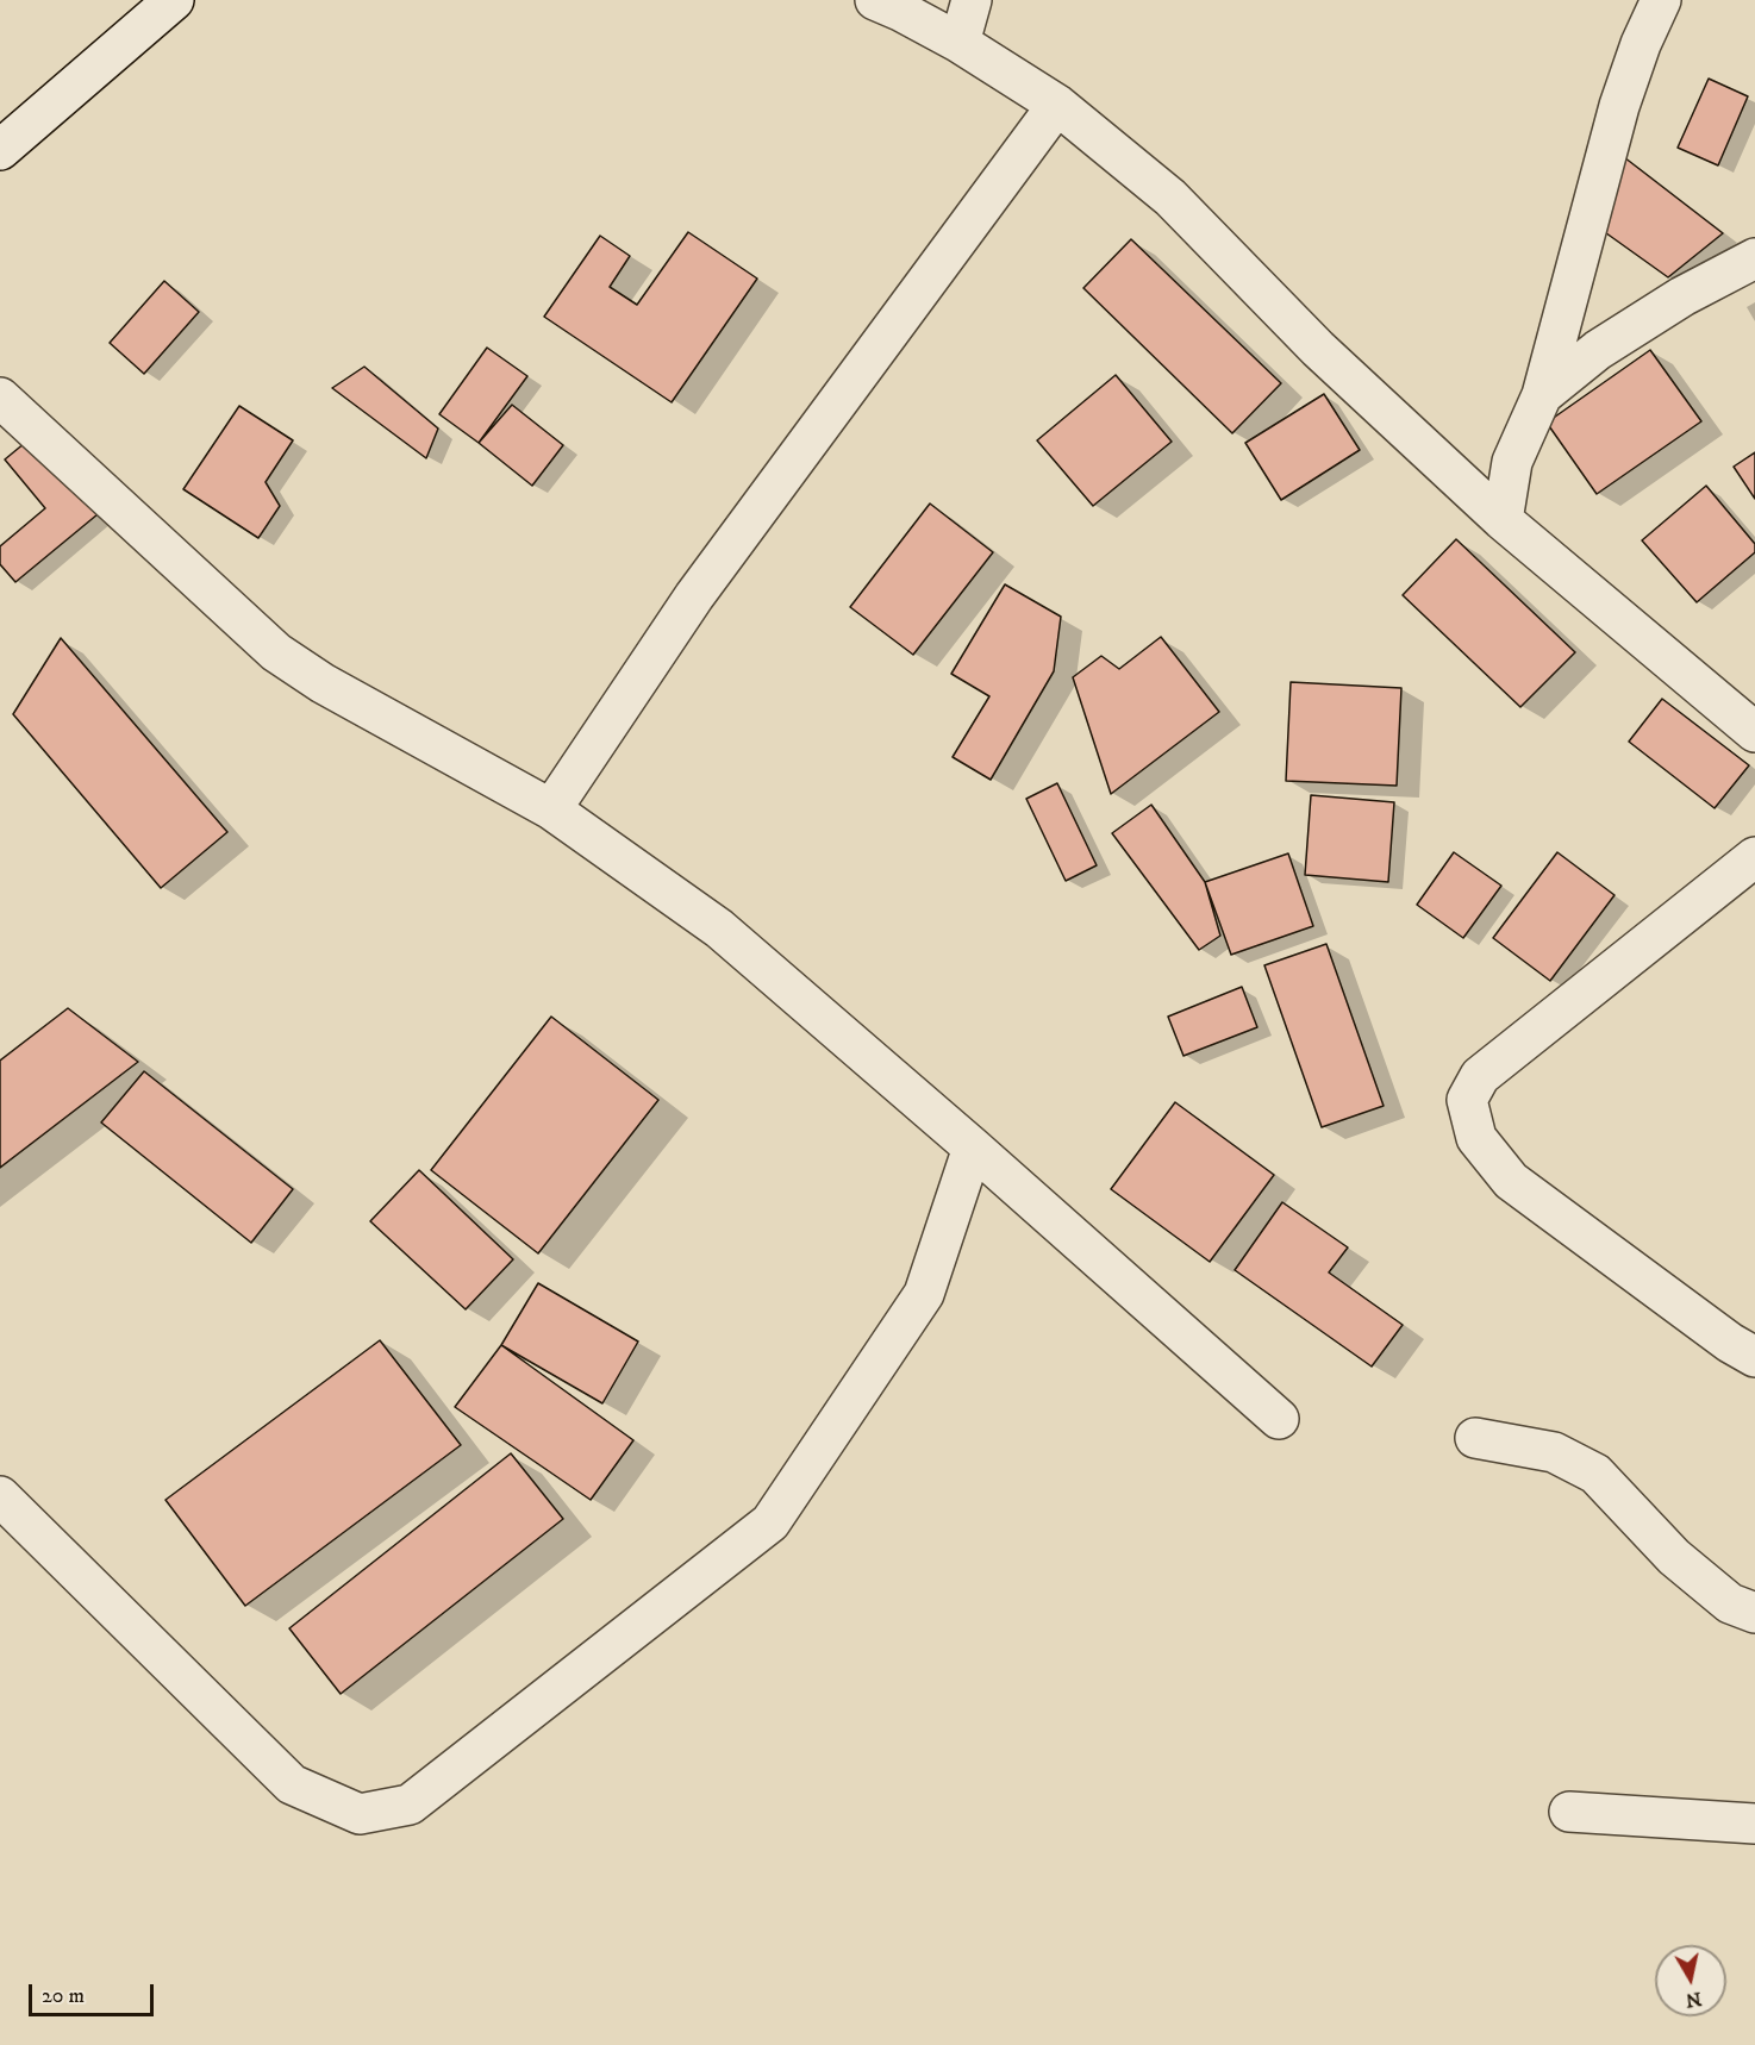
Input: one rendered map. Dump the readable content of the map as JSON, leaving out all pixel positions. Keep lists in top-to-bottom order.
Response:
{
  "scale_bar": "20 m",
  "north": "bottom"
}
